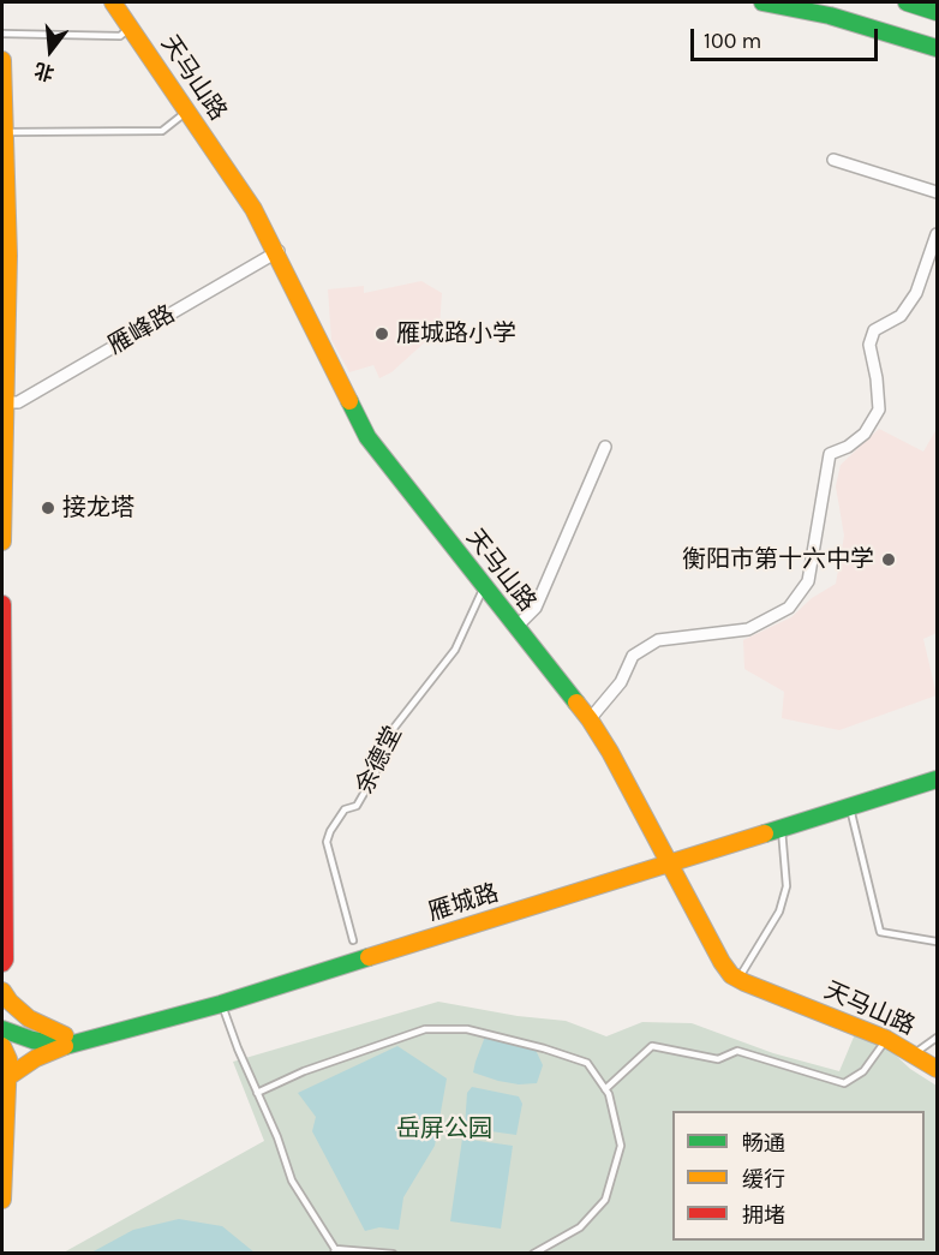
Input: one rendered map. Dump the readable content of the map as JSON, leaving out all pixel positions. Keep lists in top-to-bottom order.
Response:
{
  "streets": {
    "main road": ["天马山路", "雁城路"],
    "street": ["雁峰路"],
    "lane": ["余德堂"]
  },
  "crossings": [
    ["天马山路", "雁峰路"],
    ["天马山路", "余德堂"],
    ["天马山路", "雁城路"]
  ],
  "parks": ["岳屏公园"],
  "places": ["雁城路小学", "接龙塔", "衡阳市第十六中学"],
  "legend": ["畅通", "缓行", "拥堵"],
  "scale_bar": "100 m",
  "north": "bottom"
}
